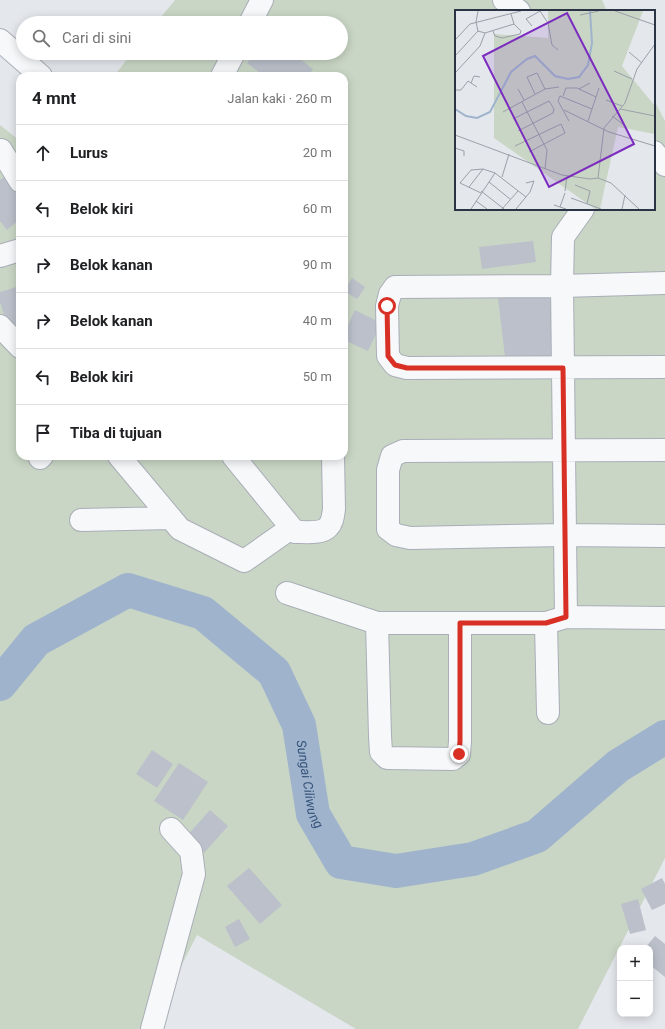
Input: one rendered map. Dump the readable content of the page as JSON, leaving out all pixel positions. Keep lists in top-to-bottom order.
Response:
{
  "water": ["Sungai Ciliwung"],
  "page": {
    "search": "Cari di sini",
    "heading": ["4 mnt", "Jalan kaki · 260 m"],
    "list": [
      ["Lurus", "20 m"],
      ["Belok kiri", "60 m"],
      ["Belok kanan", "90 m"],
      ["Belok kanan", "40 m"],
      ["Belok kiri", "50 m"],
      "Tiba di tujuan"
    ],
    "map_buttons": ["+", "−"]
  }
}
